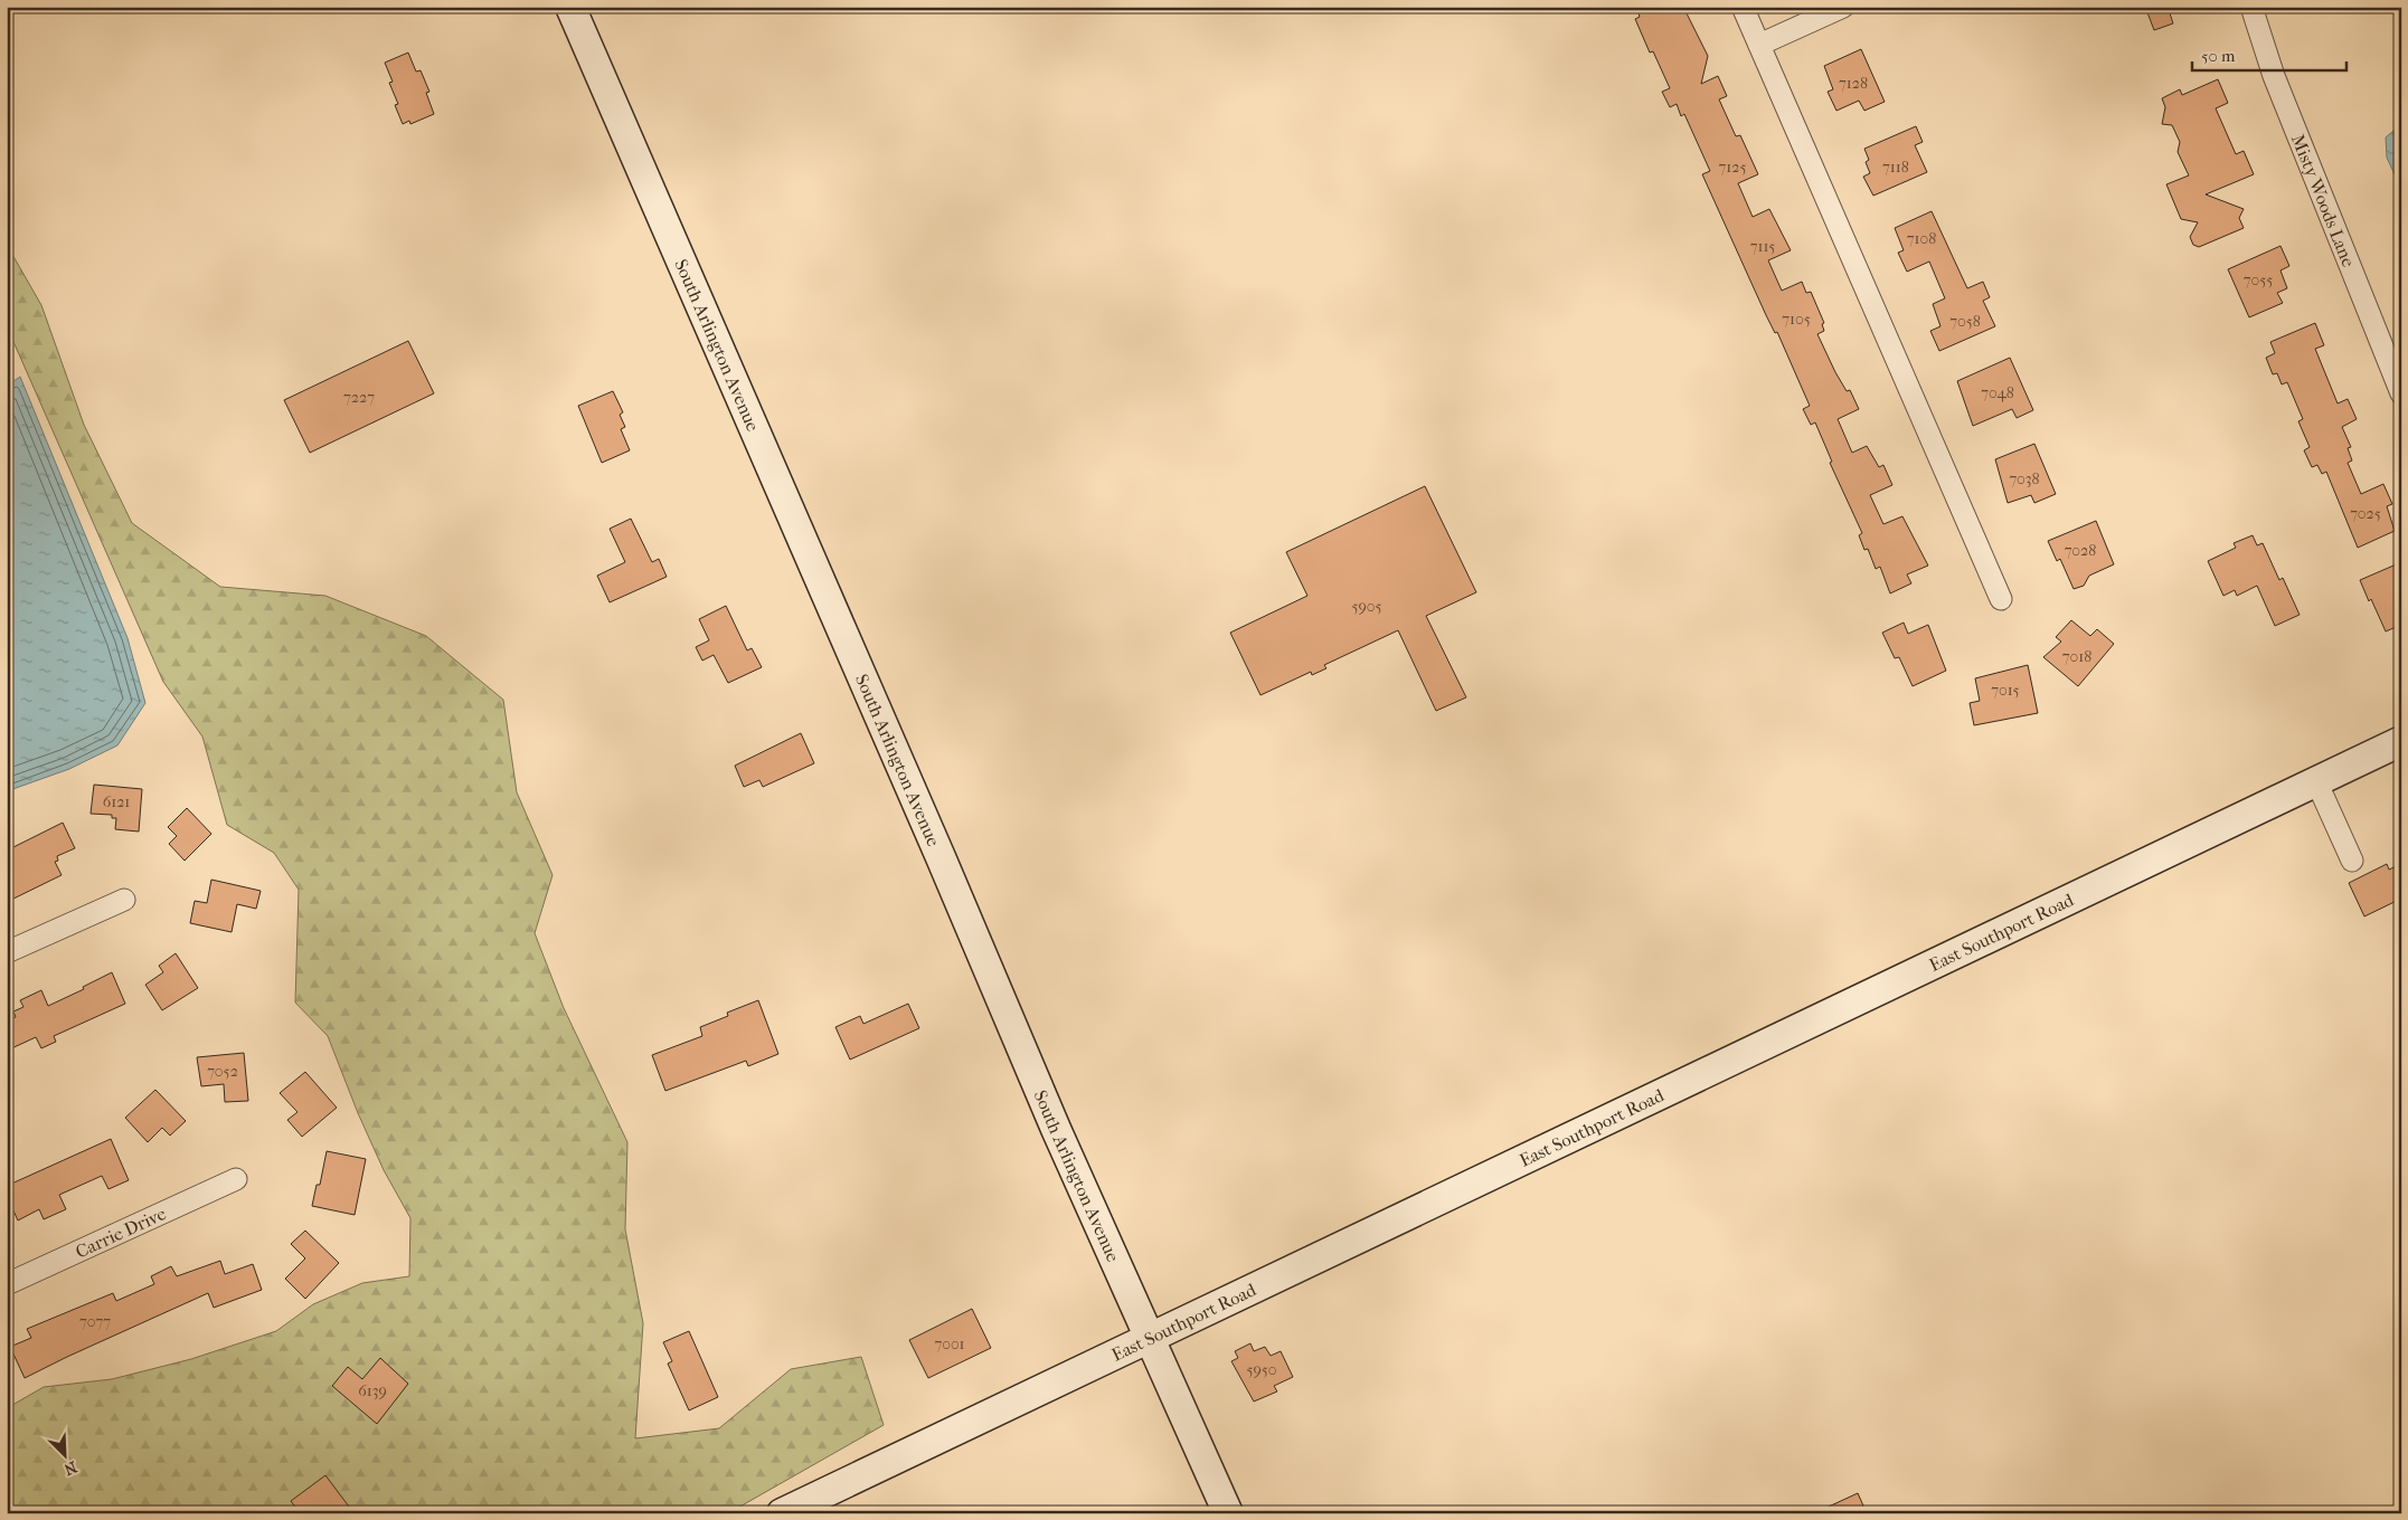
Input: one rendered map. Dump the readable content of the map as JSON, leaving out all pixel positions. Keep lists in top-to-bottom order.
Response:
{
  "streets": {
    "main road": ["South Arlington Avenue", "East Southport Road"],
    "street": ["Misty Woods Lane", "Carrie Drive"]
  },
  "crossings": [
    ["South Arlington Avenue", "East Southport Road"]
  ],
  "house_numbers": [
    "7128",
    "7125",
    "7118",
    "7108",
    "7115",
    "7055",
    "7105",
    "7058",
    "7048",
    "7227",
    "7038",
    "7025",
    "7028",
    "5905",
    "7018",
    "7015",
    "6121",
    "7052",
    "7077",
    "7001",
    "5950",
    "6139"
  ],
  "scale_bar": "50 m",
  "north": "bottom right"
}
